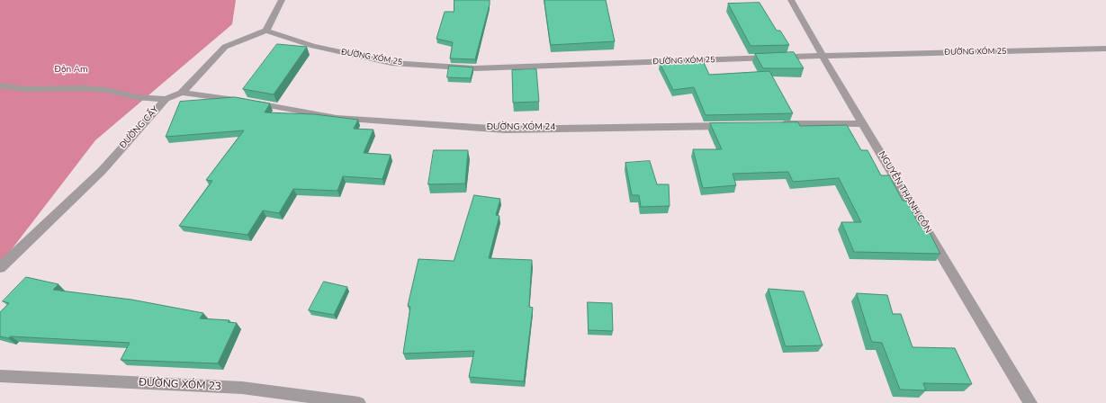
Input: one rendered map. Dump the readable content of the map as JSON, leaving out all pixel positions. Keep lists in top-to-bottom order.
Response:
{
  "streets": {
    "street": [
      "ĐƯỜNG XÓM 25",
      "ĐƯỜNG CẤY",
      "ĐƯỜNG XÓM 24",
      "NGUYỄN THANH CÔN",
      "ĐƯỜNG XÓM 23"
    ]
  },
  "crossings": [
    ["ĐƯỜNG XÓM 25", "ĐƯỜNG CẤY"],
    ["ĐƯỜNG XÓM 25", "NGUYỄN THANH CÔN"],
    ["ĐƯỜNG CẤY", "ĐƯỜNG XÓM 24"]
  ],
  "parks": ["Độn Am"]
}
